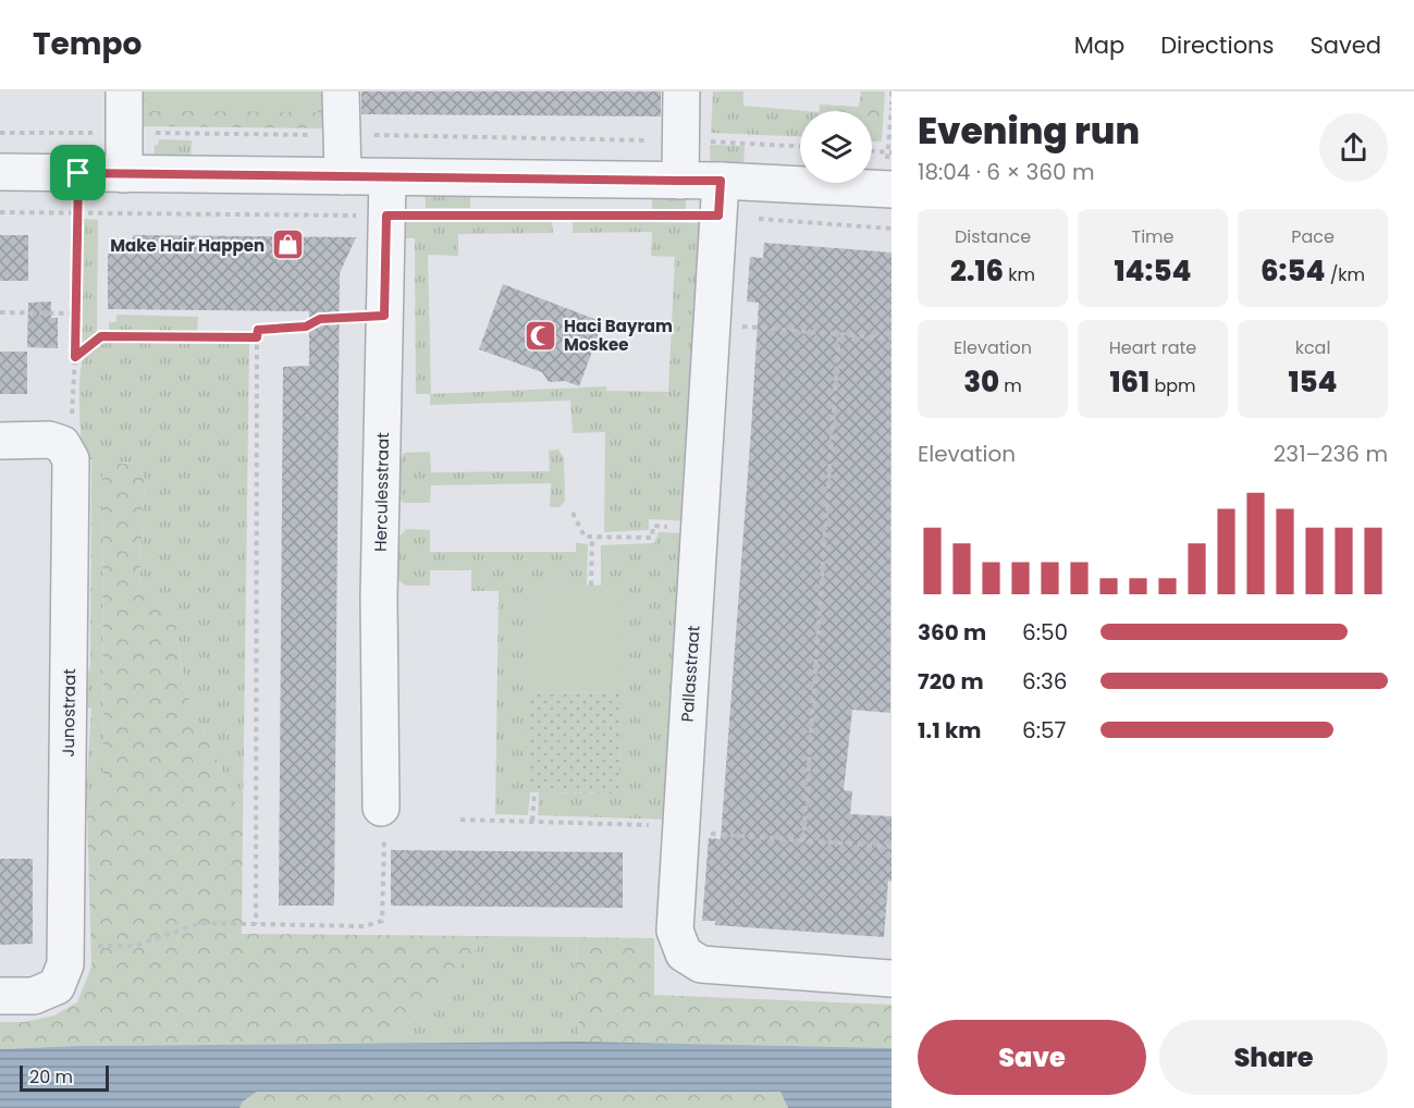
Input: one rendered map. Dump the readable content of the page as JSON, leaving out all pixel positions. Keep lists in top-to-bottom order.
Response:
{
  "streets": {
    "street": ["Herculesstraat", "Pallasstraat", "Junostraat"]
  },
  "places": {
    "shop": ["Make Hair Happen"],
    "mosque": ["Haci Bayram Moskee"]
  },
  "scale_bar": "20 m",
  "page": {
    "header": "Tempo",
    "nav": ["Map", "Directions", "Saved"],
    "heading": ["Evening run", "18:04 · 6 × 360 m"],
    "stats": [
      ["Distance", "2.16 km"],
      ["Time", "14:54"],
      ["Pace", "6:54 /km"],
      ["Elevation", "30 m"],
      ["Heart rate", "161 bpm"],
      ["kcal", "154"]
    ],
    "chart": ["Elevation", "231–236 m"],
    "list": [
      {
        "name": "360 m",
        "note": "6:50"
      },
      {
        "name": "720 m",
        "note": "6:36"
      },
      {
        "name": "1.1 km",
        "note": "6:57"
      }
    ],
    "buttons": ["Save", "Share"],
    "scale": "20 m"
  }
}
